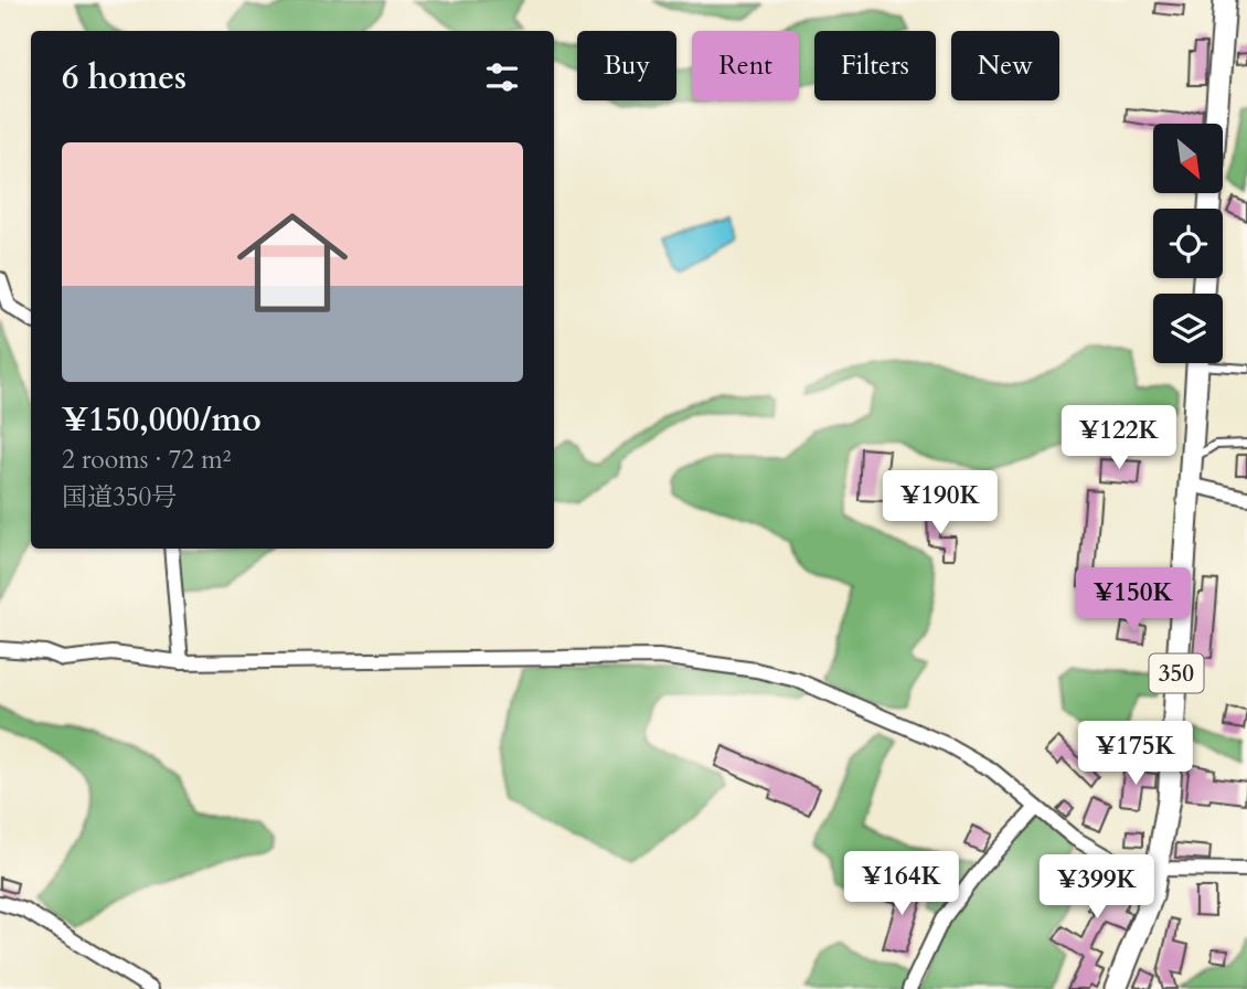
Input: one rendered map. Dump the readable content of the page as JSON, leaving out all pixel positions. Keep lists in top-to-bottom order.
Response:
{
  "streets": {
    "highway": ["350"]
  },
  "north": "bottom right",
  "page": {
    "chip": [
      "Buy",
      "Rent",
      "Filters",
      "New"
    ],
    "heading": "6 homes",
    "list": [
      {
        "name": "¥150,000/mo",
        "note": "2 rooms · 72 m² · 国道350号"
      }
    ],
    "price": [
      "¥122K",
      "¥190K",
      "¥150K",
      "¥175K",
      "¥164K",
      "¥399K"
    ]
  }
}
